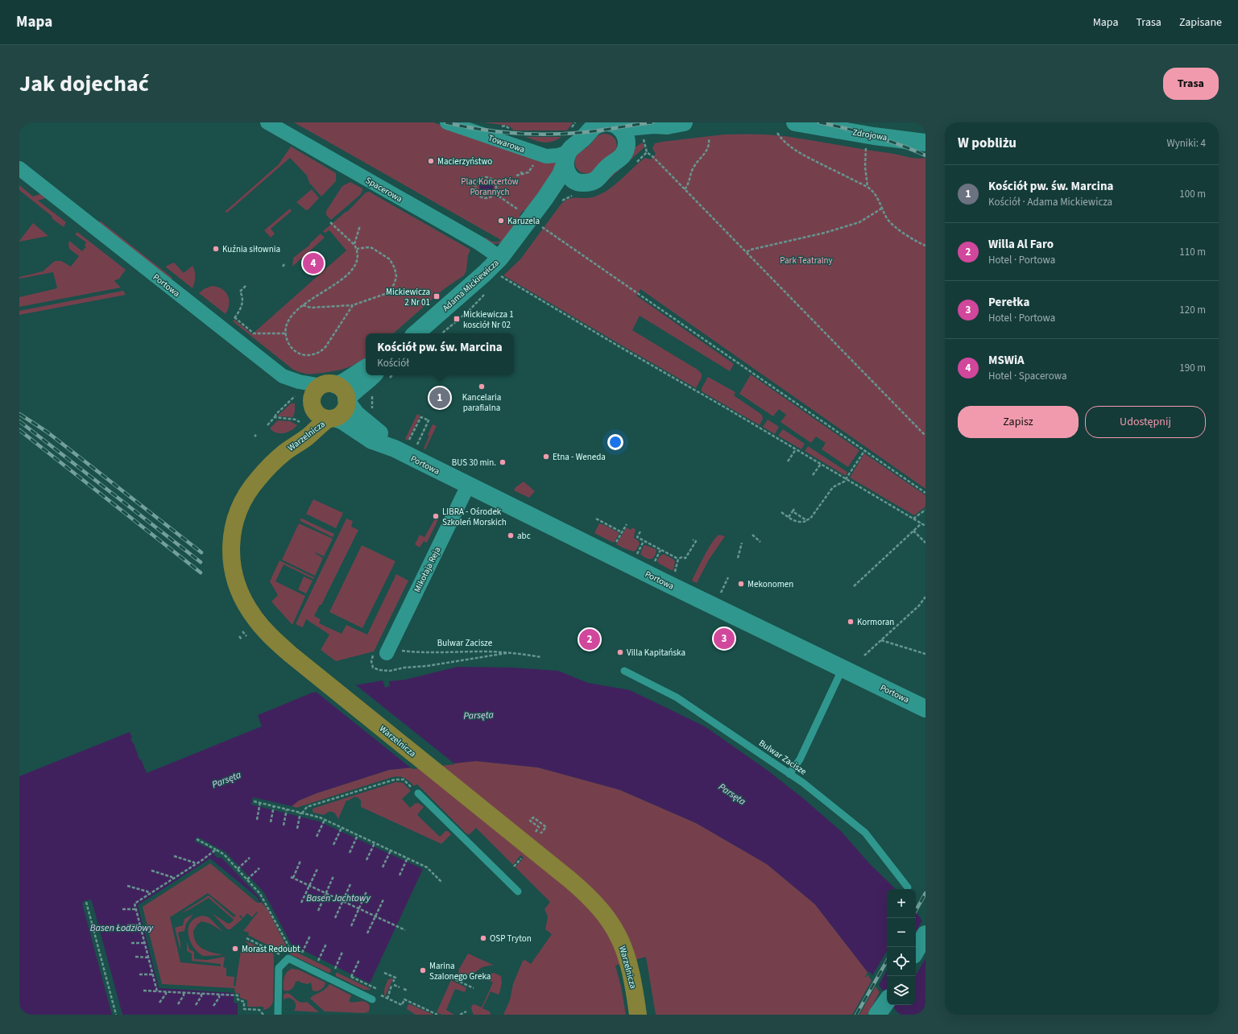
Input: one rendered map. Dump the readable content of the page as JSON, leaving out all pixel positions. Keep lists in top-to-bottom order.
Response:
{
  "streets": {
    "main road": ["Warzelnicza"],
    "street": [
      "Zdrojowa",
      "Towarowa",
      "Spacerowa",
      "Portowa",
      "Adama Mickiewicza",
      "Mikołaja Reja"
    ],
    "lane": ["Bulwar Zacisze"]
  },
  "crossings": [
    ["Towarowa", "Adama Mickiewicza"],
    ["Spacerowa", "Adama Mickiewicza"],
    ["Portowa", "Warzelnicza"],
    ["Portowa", "Mikołaja Reja"],
    ["Mikołaja Reja", "Bulwar Zacisze"]
  ],
  "water": ["Parsęta", "Basen Jachtowy", "Basen Łodziowy"],
  "parks": ["Plac Koncertów Porannych", "Park Teatralny"],
  "places": {
    "other": [
      "Macierzyństwo",
      "Karuzela",
      "Kuźnia siłownia",
      "Kancelaria parafialna",
      "Etna - Weneda",
      "BUS 30 min.",
      "LIBRA - Ośrodek Szkoleń Morskich",
      "abc",
      "Mekonomen",
      "Kormoran",
      "Villa Kapitańska",
      "OSP Tryton",
      "Morast Redoubt",
      "Marina Szalonego Greka"
    ],
    "transit": ["Mickiewicza 2 Nr 01", "Mickiewicza 1 kosciół Nr 02"]
  },
  "page": {
    "header": "Mapa",
    "nav": ["Mapa", "Trasa", "Zapisane"],
    "title": "Jak dojechać",
    "buttons": [
      "Trasa",
      ["Zapisz", "Udostępnij"]
    ],
    "heading": ["W pobliżu", "Wyniki: 4"],
    "list": [
      {
        "mark": "1",
        "name": "Kościół pw. św. Marcina",
        "note": "Kościół · Adama Mickiewicza",
        "value": "100 m"
      },
      {
        "mark": "2",
        "name": "Willa Al Faro",
        "note": "Hotel · Portowa",
        "value": "110 m"
      },
      {
        "mark": "3",
        "name": "Perełka",
        "note": "Hotel · Portowa",
        "value": "120 m"
      },
      {
        "mark": "4",
        "name": "MSWiA",
        "note": "Hotel · Spacerowa",
        "value": "190 m"
      }
    ],
    "pins": [
      "4",
      "1",
      "3",
      "2"
    ],
    "popup": ["Kościół pw. św. Marcina", "Kościół"],
    "map_buttons": ["+", "−"]
  }
}
